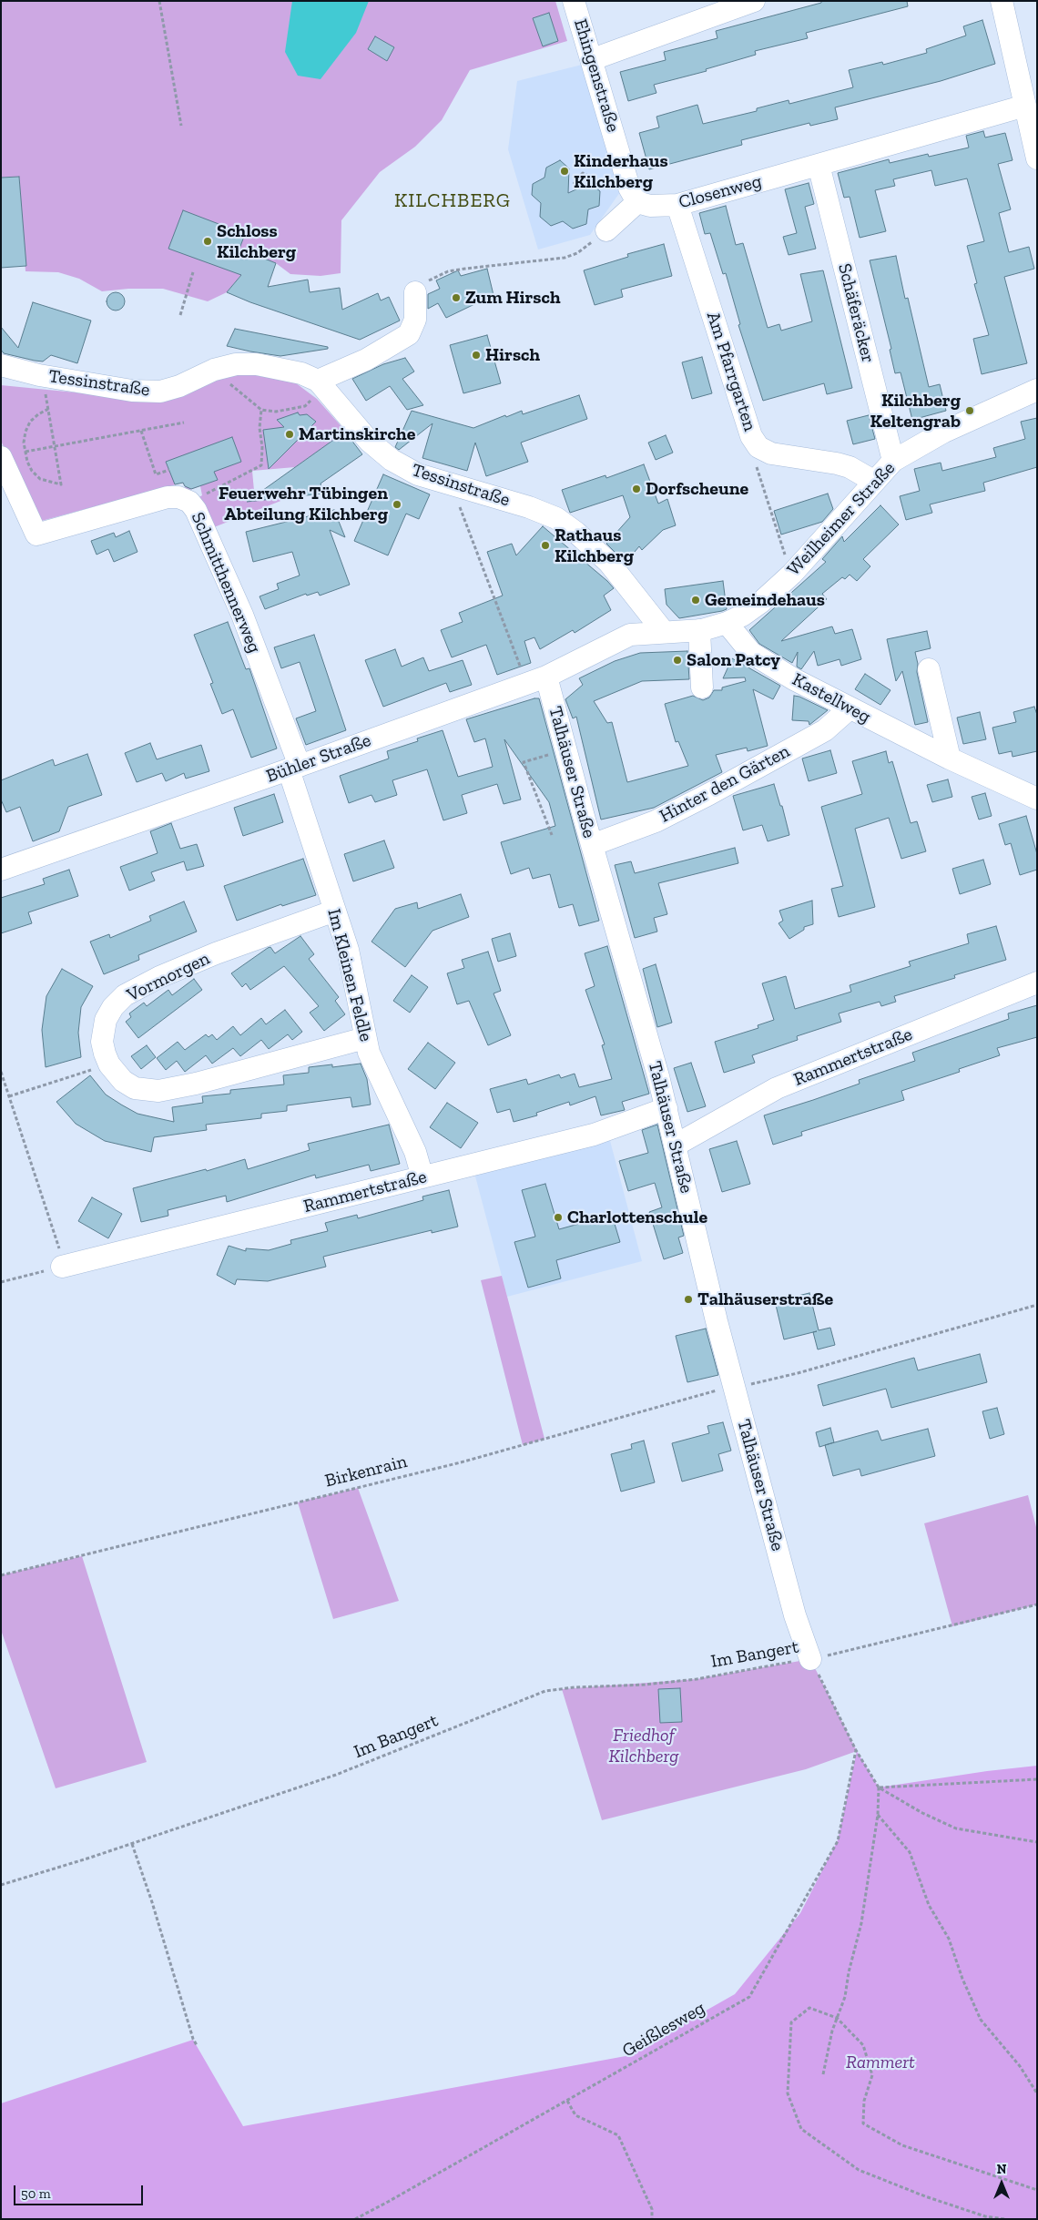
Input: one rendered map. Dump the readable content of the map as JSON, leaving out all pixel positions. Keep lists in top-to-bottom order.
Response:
{
  "streets": {
    "street": [
      "Ehingenstraße",
      "Closenweg",
      "Schäferäcker",
      "Am Pfarrgarten",
      "Tessinstraße",
      "Weilheimer Straße",
      "Schmitthennerweg",
      "Kastellweg",
      "Bühler Straße",
      "Talhäuser Straße",
      "Hinter den Gärten",
      "Im Kleinen Feldle",
      "Vormorgen",
      "Rammertstraße"
    ],
    "path": ["Birkenrain", "Im Bangert", "Geißlesweg"]
  },
  "crossings": [
    ["Ehingenstraße", "Closenweg"],
    ["Closenweg", "Schäferäcker"],
    ["Closenweg", "Am Pfarrgarten"],
    ["Schäferäcker", "Weilheimer Straße"],
    ["Am Pfarrgarten", "Weilheimer Straße"],
    ["Weilheimer Straße", "Kastellweg"],
    ["Schmitthennerweg", "Bühler Straße"],
    ["Schmitthennerweg", "Im Kleinen Feldle"],
    ["Kastellweg", "Hinter den Gärten"],
    ["Bühler Straße", "Talhäuser Straße"],
    ["Bühler Straße", "Im Kleinen Feldle"],
    ["Talhäuser Straße", "Hinter den Gärten"],
    ["Talhäuser Straße", "Rammertstraße"],
    ["Talhäuser Straße", "Birkenrain"],
    ["Talhäuser Straße", "Im Bangert"],
    ["Im Kleinen Feldle", "Vormorgen"],
    ["Im Kleinen Feldle", "Rammertstraße"]
  ],
  "districts": ["KILCHBERG"],
  "parks": ["Friedhof Kilchberg", "Rammert"],
  "places": [
    "Kinderhaus Kilchberg",
    "Schloss Kilchberg",
    "Zum Hirsch",
    "Hirsch",
    "Kilchberg Keltengrab",
    "Martinskirche",
    "Dorfscheune",
    "Feuerwehr Tübingen Abteilung Kilchberg",
    "Rathaus Kilchberg",
    "Gemeindehaus",
    "Salon Patcy",
    "Charlottenschule",
    "Talhäuserstraße"
  ],
  "scale_bar": "50 m",
  "north": "top"
}
